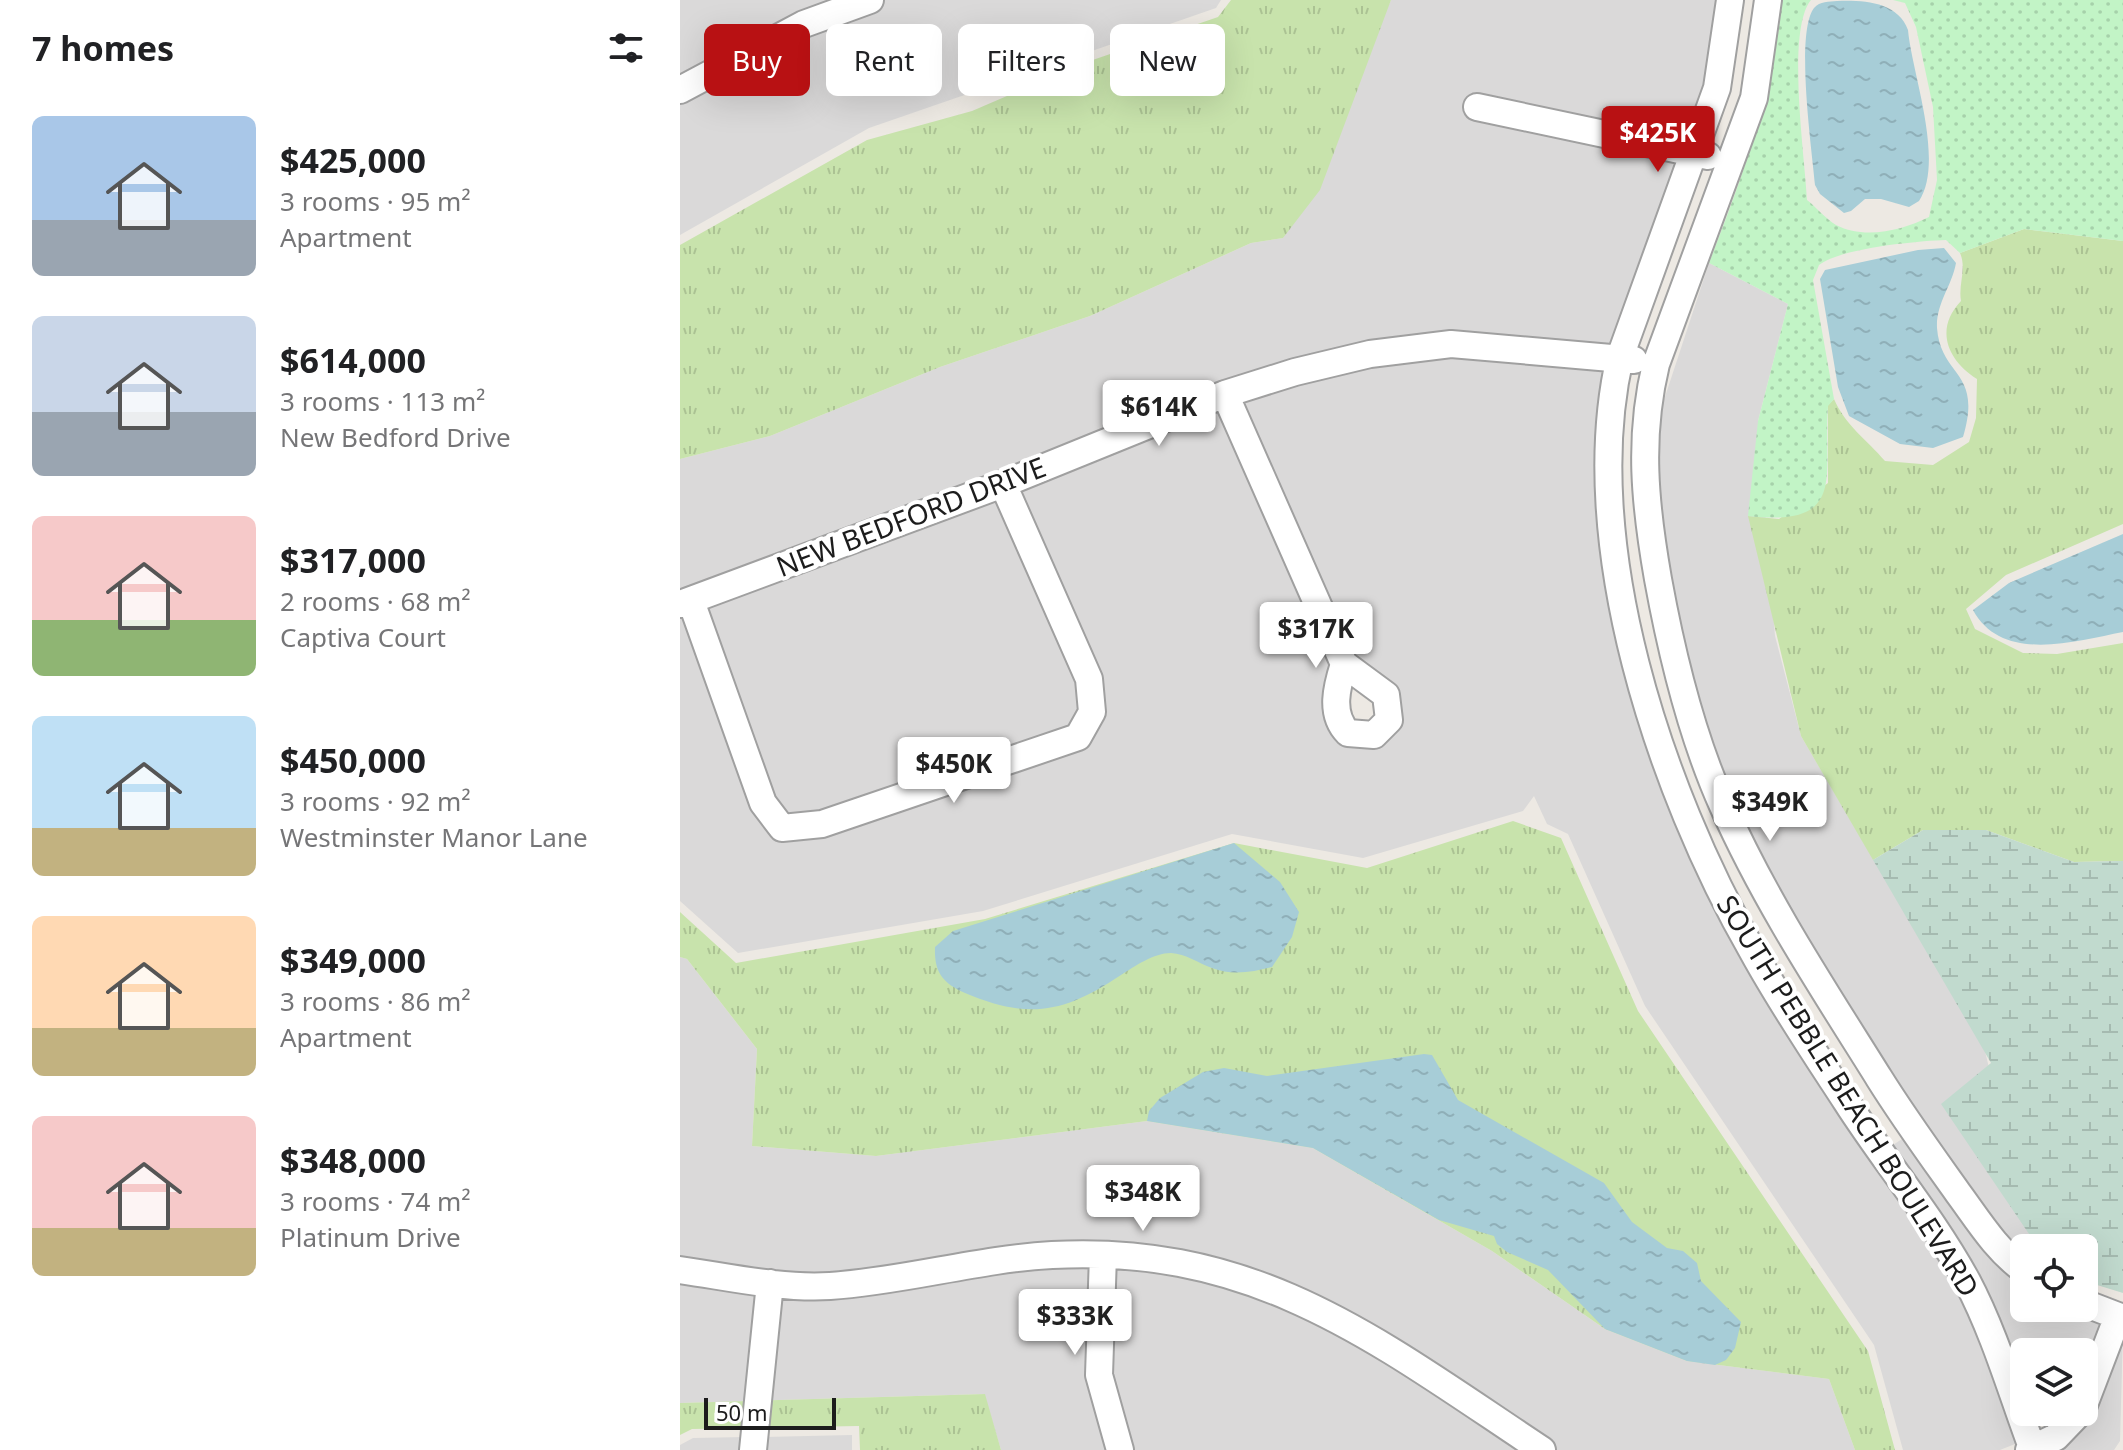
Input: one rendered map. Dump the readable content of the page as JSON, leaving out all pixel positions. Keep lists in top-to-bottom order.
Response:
{
  "streets": {
    "street": ["NEW BEDFORD DRIVE", "SOUTH PEBBLE BEACH BOULEVARD"]
  },
  "crossings": [
    ["NEW BEDFORD DRIVE", "SOUTH PEBBLE BEACH BOULEVARD"]
  ],
  "scale_bar": "50 m",
  "page": {
    "heading": "7 homes",
    "chip": [
      "Buy",
      "Rent",
      "Filters",
      "New"
    ],
    "list": [
      {
        "name": "$425,000",
        "note": "3 rooms · 95 m² · Apartment"
      },
      {
        "name": "$614,000",
        "note": "3 rooms · 113 m² · New Bedford Drive"
      },
      {
        "name": "$317,000",
        "note": "2 rooms · 68 m² · Captiva Court"
      },
      {
        "name": "$450,000",
        "note": "3 rooms · 92 m² · Westminster Manor Lane"
      },
      {
        "name": "$349,000",
        "note": "3 rooms · 86 m² · Apartment"
      },
      {
        "name": "$348,000",
        "note": "3 rooms · 74 m² · Platinum Drive"
      }
    ],
    "price": [
      "$425K",
      "$614K",
      "$317K",
      "$450K",
      "$349K",
      "$348K",
      "$333K"
    ],
    "scale": "50 m"
  }
}
